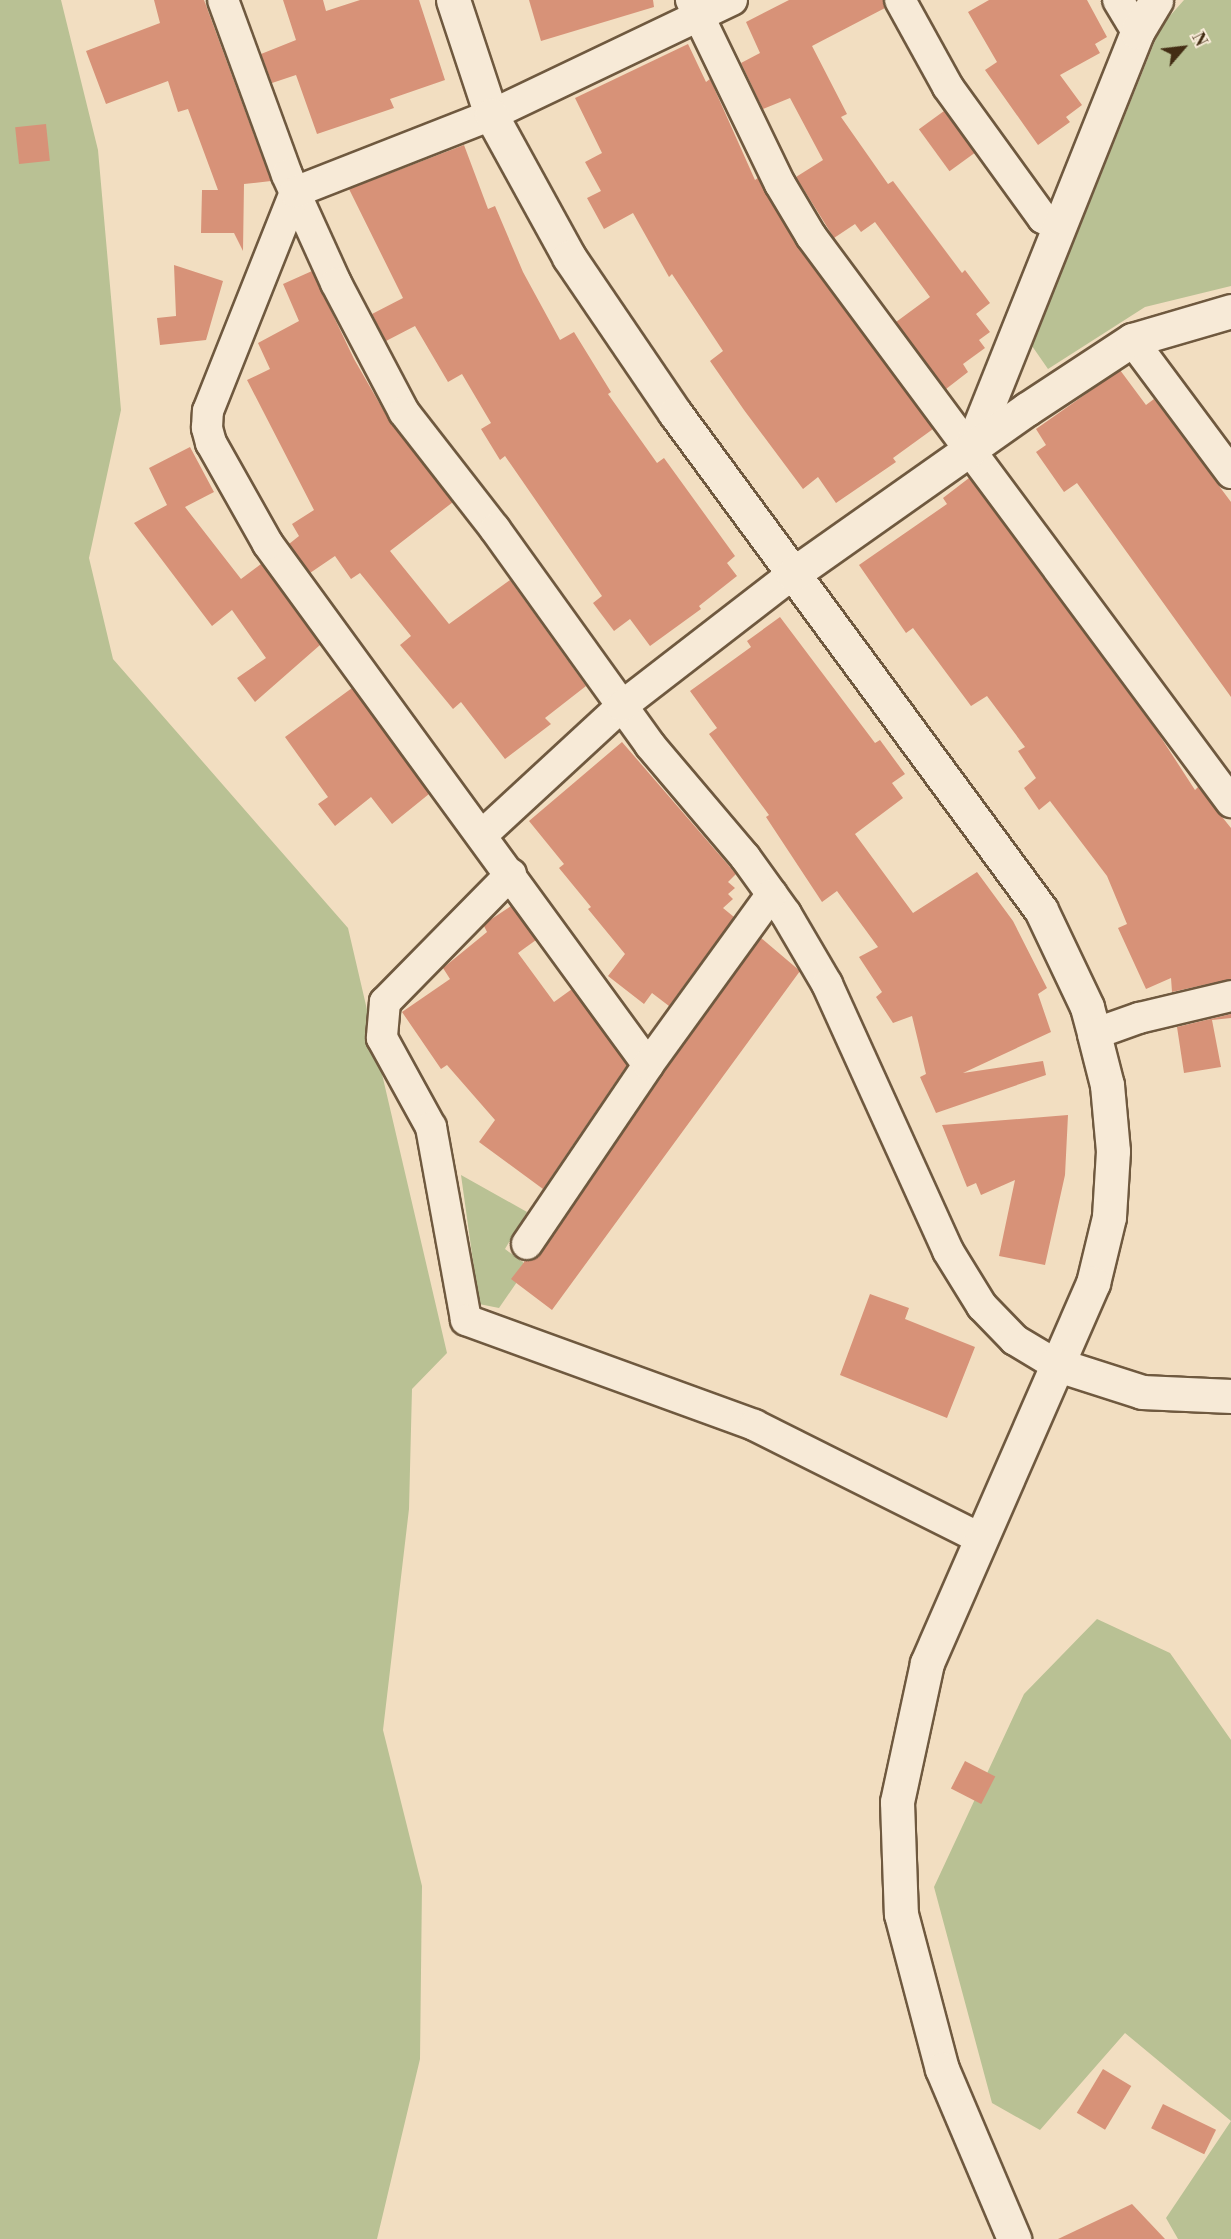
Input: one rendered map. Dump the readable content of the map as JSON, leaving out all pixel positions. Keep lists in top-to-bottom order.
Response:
{
  "north": "top right"
}
